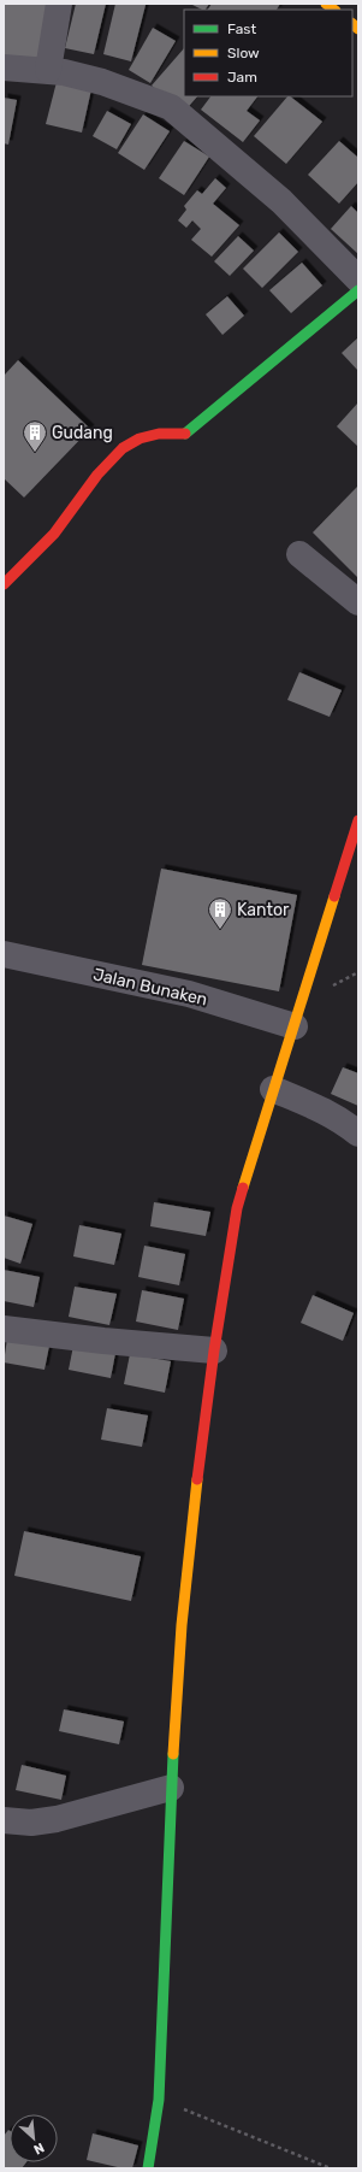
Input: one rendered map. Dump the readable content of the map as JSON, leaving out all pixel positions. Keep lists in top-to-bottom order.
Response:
{
  "streets": {
    "street": ["Jalan Bunaken"]
  },
  "places": {
    "building": ["Gudang", "Kantor"]
  },
  "legend": ["Fast", "Slow", "Jam"],
  "north": "bottom right"
}
